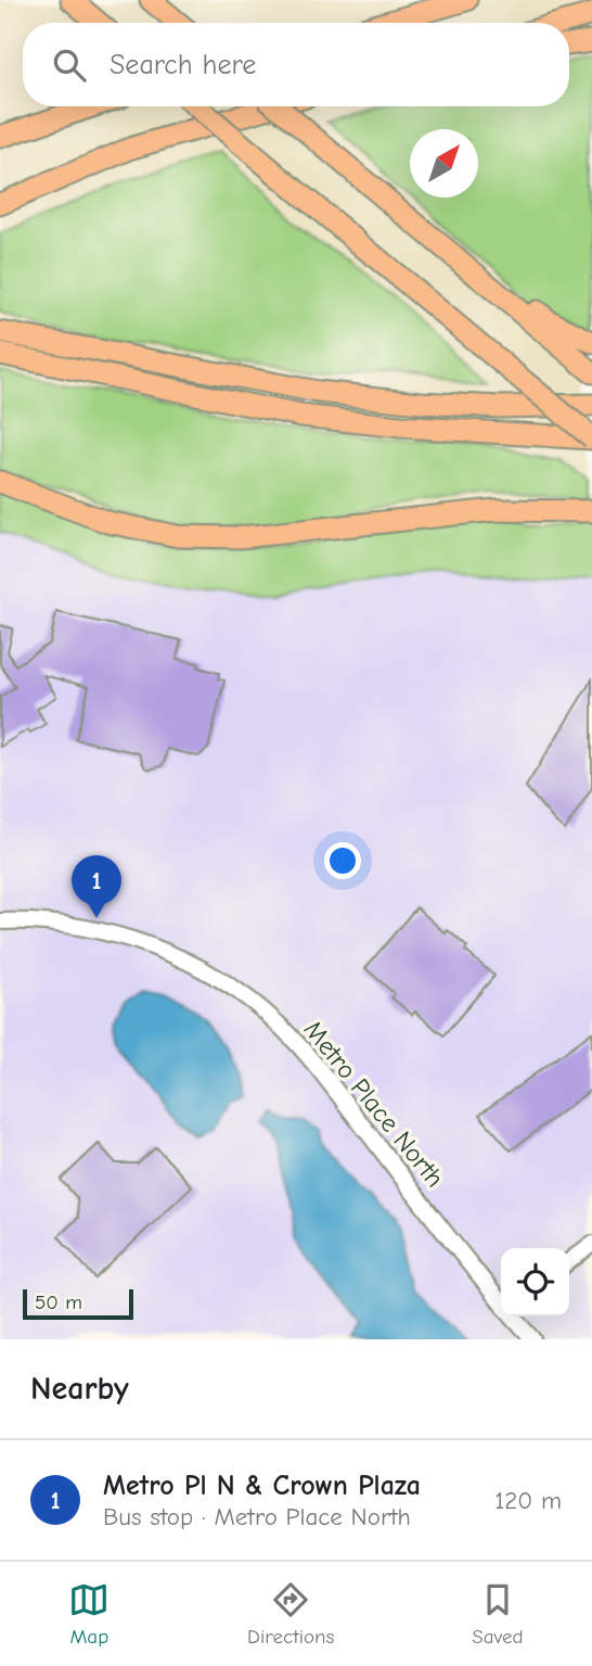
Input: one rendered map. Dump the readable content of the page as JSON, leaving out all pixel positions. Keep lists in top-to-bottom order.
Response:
{
  "streets": {
    "street": ["Metro Place North"]
  },
  "scale_bar": "50 m",
  "north": "top right",
  "page": {
    "search": "Search here",
    "pins": "1",
    "scale": "50 m",
    "heading": "Nearby",
    "list": [
      {
        "mark": "1",
        "name": "Metro Pl N & Crown Plaza",
        "note": "Bus stop · Metro Place North",
        "value": "120 m"
      }
    ],
    "nav": ["Map", "Directions", "Saved"]
  }
}
